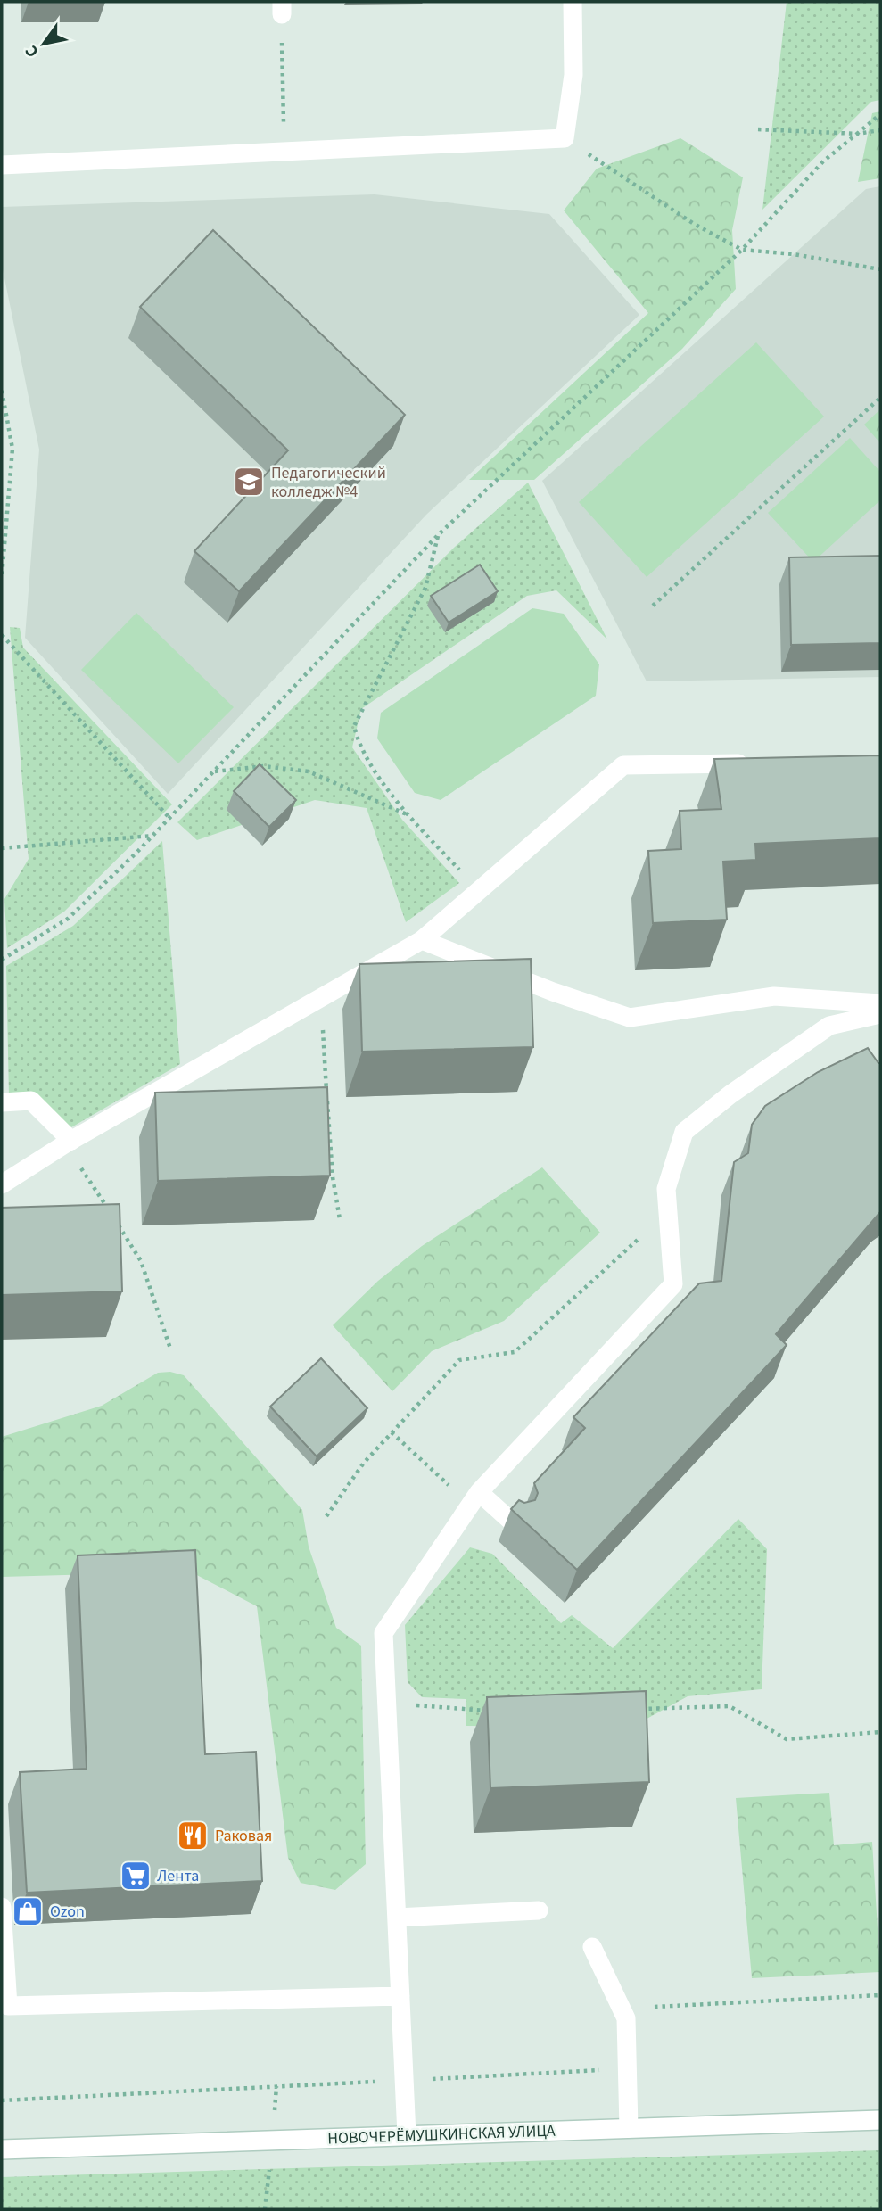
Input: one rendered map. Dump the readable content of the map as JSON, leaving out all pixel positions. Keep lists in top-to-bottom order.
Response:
{
  "streets": {
    "street": ["НОВОЧЕРЁМУШКИНСКАЯ УЛИЦА"]
  },
  "places": {
    "school or university": ["Педагогический колледж №4"],
    "restaurant": ["Раковая"],
    "supermarket": ["Лента"],
    "shop": ["Ozon"]
  },
  "north": "bottom left"
}
